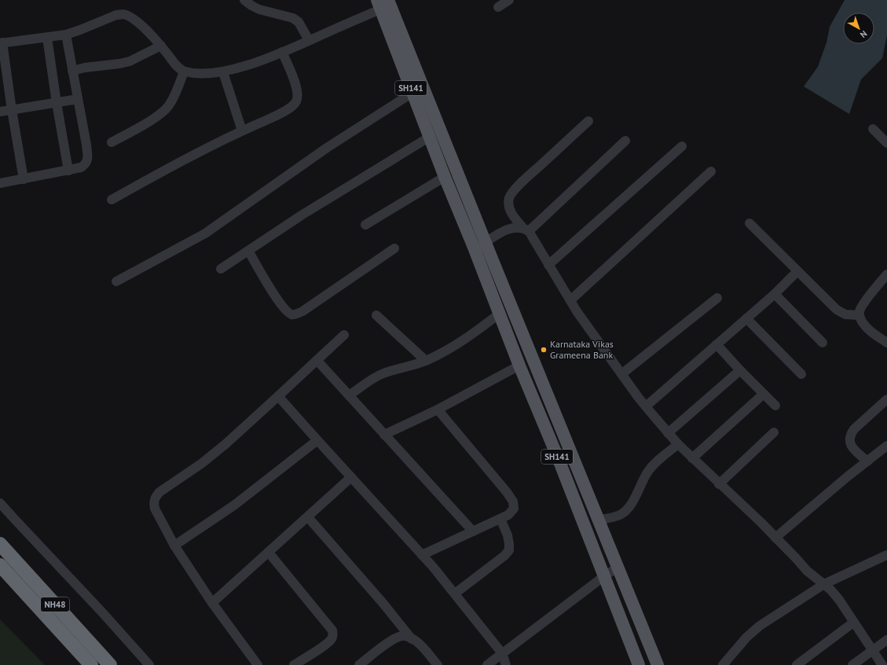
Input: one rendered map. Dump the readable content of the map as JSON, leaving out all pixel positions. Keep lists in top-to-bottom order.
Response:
{
  "streets": {
    "highway": ["NH48"],
    "main road": ["SH141"]
  },
  "places": ["Karnataka Vikas Grameena Bank"],
  "north": "bottom right"
}
